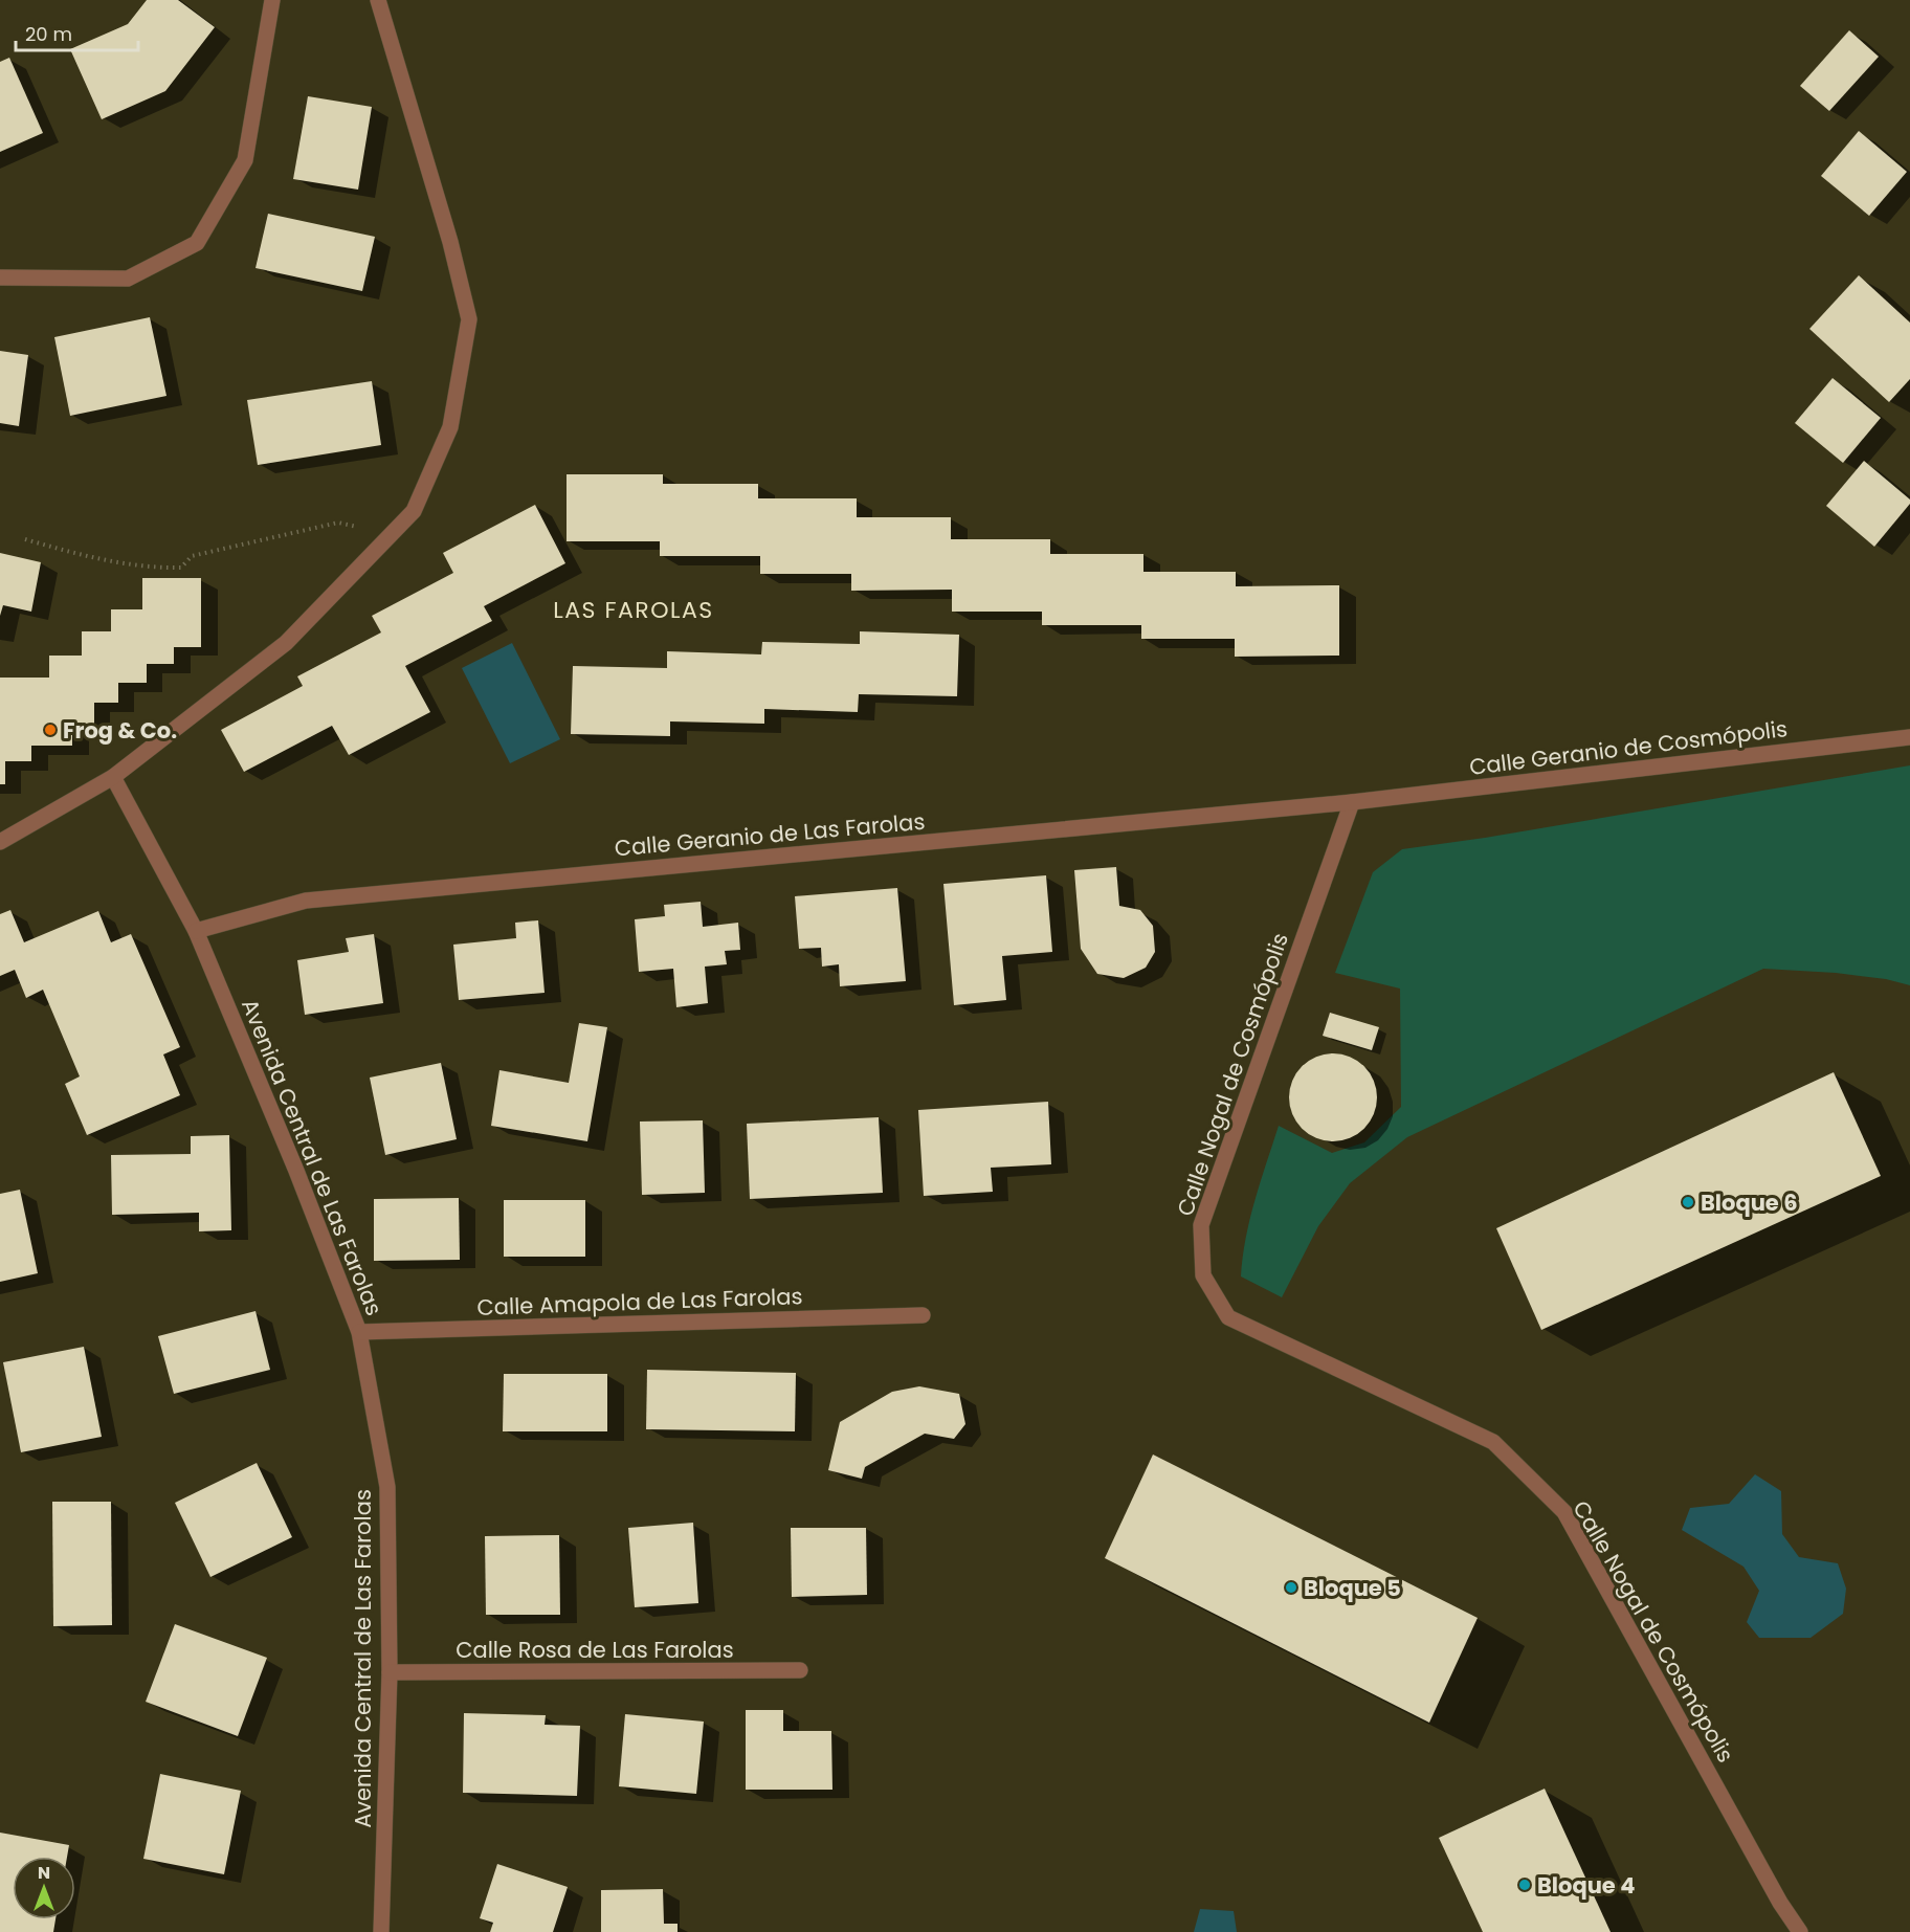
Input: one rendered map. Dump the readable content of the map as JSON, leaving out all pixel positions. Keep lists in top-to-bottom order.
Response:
{
  "streets": {
    "street": [
      "Calle Geranio de Cosmópolis",
      "Calle Geranio de Las Farolas",
      "Calle Nogal de Cosmópolis",
      "Avenida Central de Las Farolas",
      "Calle Amapola de Las Farolas",
      "Calle Rosa de Las Farolas"
    ]
  },
  "crossings": [
    ["Calle Geranio de Cosmópolis", "Calle Geranio de Las Farolas"],
    ["Calle Geranio de Cosmópolis", "Calle Nogal de Cosmópolis"],
    ["Calle Geranio de Las Farolas", "Calle Nogal de Cosmópolis"],
    ["Calle Geranio de Las Farolas", "Avenida Central de Las Farolas"],
    ["Avenida Central de Las Farolas", "Calle Amapola de Las Farolas"],
    ["Avenida Central de Las Farolas", "Calle Rosa de Las Farolas"]
  ],
  "districts": ["LAS FAROLAS"],
  "places": [
    "Frog & Co.",
    "Bloque 6",
    "Bloque 5",
    "Bloque 4"
  ],
  "scale_bar": "20 m",
  "north": "top"
}
